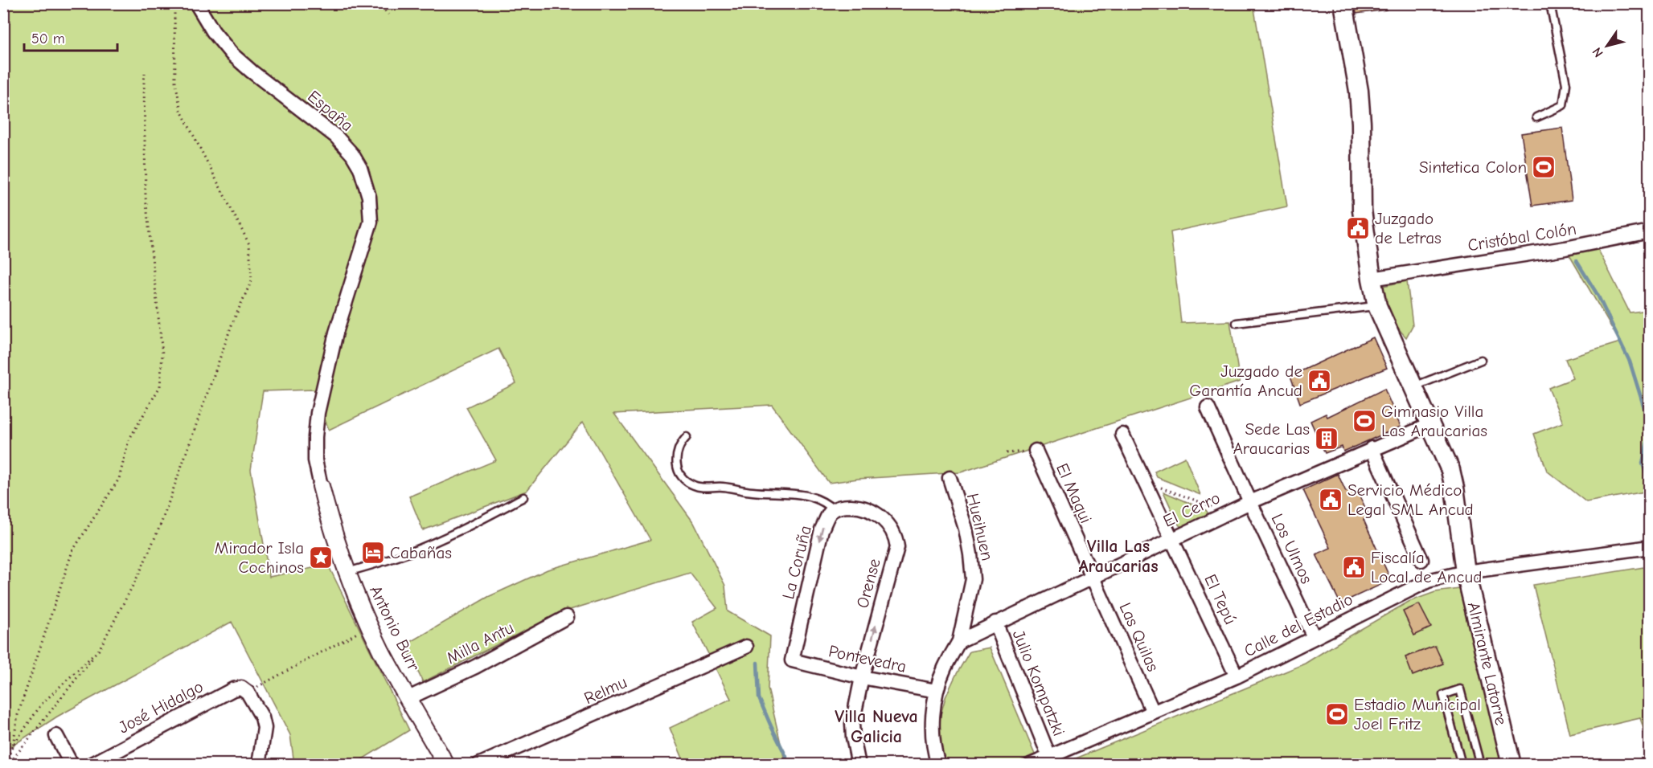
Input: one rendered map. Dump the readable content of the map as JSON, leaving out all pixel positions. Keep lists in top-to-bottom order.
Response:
{
  "streets": {
    "main road": ["Almirante Latorre"],
    "street": [
      "España",
      "Cristóbal Colón",
      "El Maqui",
      "El Cerro",
      "Hueihuen",
      "Los Ulmos",
      "La Coruña",
      "Orense",
      "El Tepú",
      "Calle del Estadio",
      "Antonio Burr",
      "Las Quilas",
      "Milla Antu",
      "Pontevedra",
      "Julio Kompatzki",
      "Relmu",
      "José Hidalgo"
    ]
  },
  "crossings": [
    ["España", "Antonio Burr"],
    ["Cristóbal Colón", "Almirante Latorre"],
    ["El Maqui", "El Cerro"],
    ["El Maqui", "Las Quilas"],
    ["El Cerro", "Hueihuen"],
    ["El Cerro", "Los Ulmos"],
    ["El Cerro", "El Tepú"],
    ["El Cerro", "Las Quilas"],
    ["El Cerro", "Almirante Latorre"],
    ["El Cerro", "Julio Kompatzki"],
    ["Los Ulmos", "Calle del Estadio"],
    ["La Coruña", "Orense"],
    ["La Coruña", "Pontevedra"],
    ["Orense", "Pontevedra"],
    ["El Tepú", "Calle del Estadio"],
    ["Calle del Estadio", "Las Quilas"],
    ["Calle del Estadio", "Almirante Latorre"],
    ["Calle del Estadio", "Julio Kompatzki"],
    ["Antonio Burr", "Milla Antu"]
  ],
  "one_way": ["La Coruña"],
  "districts": ["Villa Las Araucarias", "Villa Nueva Galicia"],
  "places": {
    "sports": ["Sintetica Colon", "Gimnasio Villa Las Araucarias", "Estadio Municipal Joel Fritz"],
    "public building": [
      "Juzgado de Letras",
      "Juzgado de Garantía Ancud",
      "Servicio Médico Legal SML Ancud",
      "Fiscalía Local de Ancud"
    ],
    "building": ["Sede Las Araucarias"],
    "hotel": ["Cabañas"],
    "place": ["Mirador Isla Cochinos"]
  },
  "scale_bar": "50 m",
  "north": "bottom left"
}
